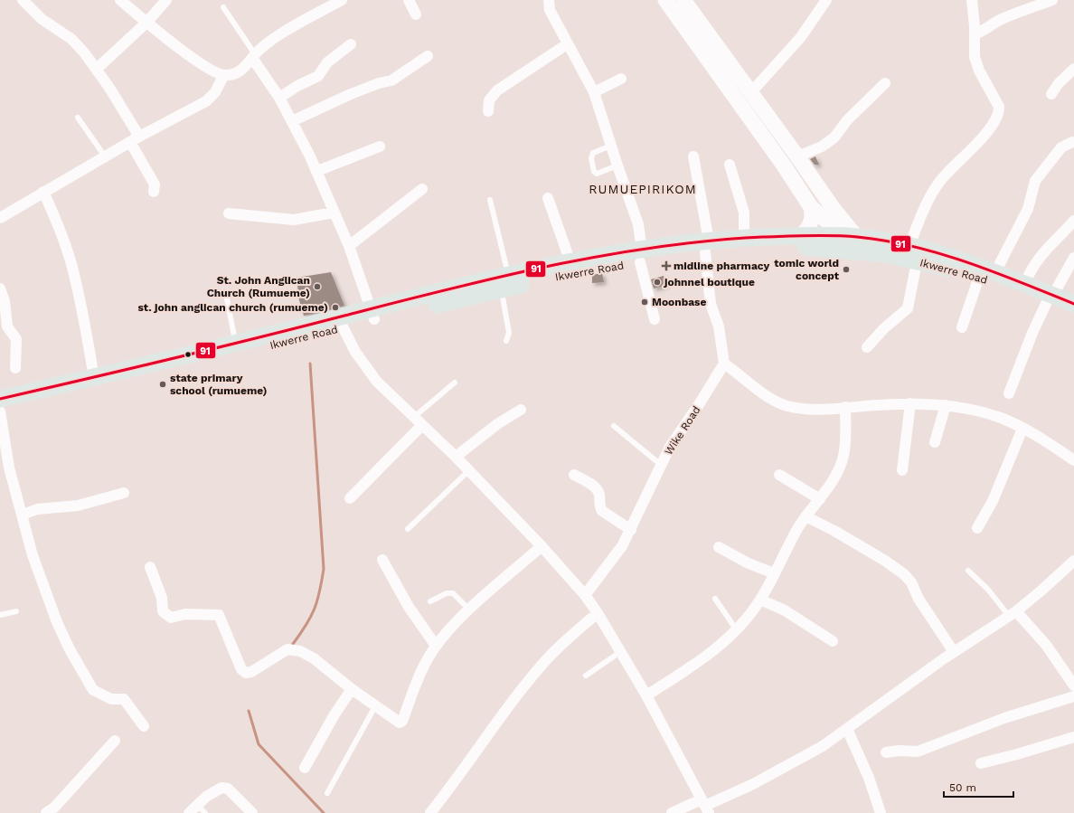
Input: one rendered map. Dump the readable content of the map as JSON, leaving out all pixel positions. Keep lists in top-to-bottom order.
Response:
{
  "streets": {
    "main road": ["Ikwerre Road"],
    "street": ["Wike Road"]
  },
  "districts": ["RUMUEPIRIKOM"],
  "places": {
    "health": ["midline pharmacy"],
    "other": [
      "tomic world concept",
      "johnnel boutique",
      "St. John Anglican Church (Rumueme)",
      "Moonbase",
      "st. john anglican church (rumueme)",
      "state primary school (rumueme)"
    ]
  },
  "lines": ["transit line 91"],
  "scale_bar": "50 m"
}
